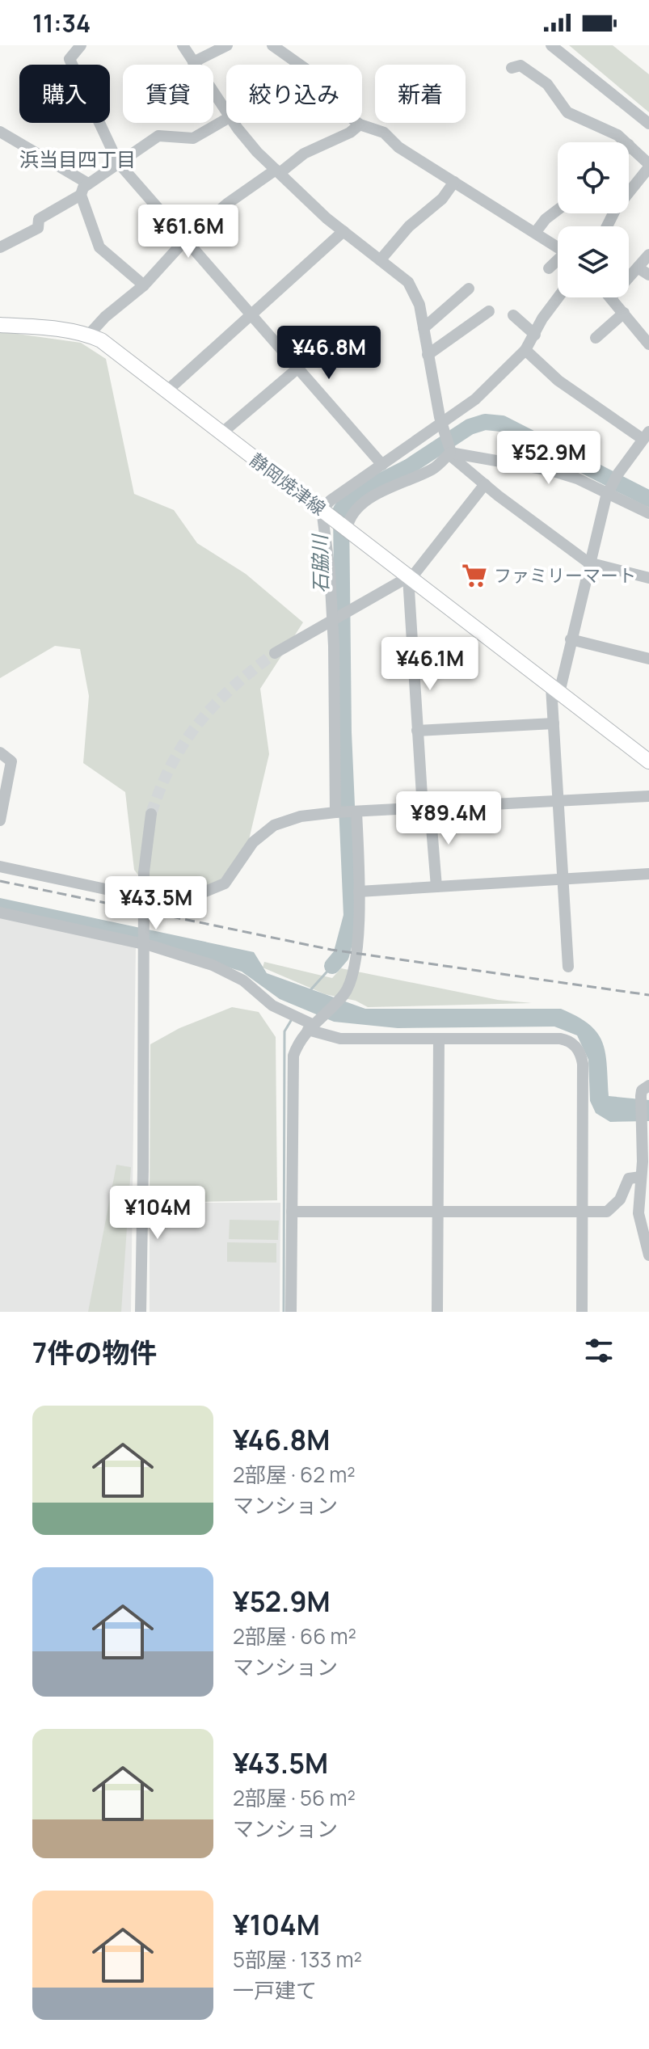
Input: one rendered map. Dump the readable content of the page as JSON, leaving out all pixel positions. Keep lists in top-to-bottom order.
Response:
{
  "streets": {
    "main road": ["静岡焼津線"]
  },
  "districts": ["浜当目四丁目"],
  "water": ["石脇川"],
  "places": {
    "supermarket": ["ファミリーマート"]
  },
  "page": {
    "status": "11:34",
    "chip": [
      "購入",
      "賃貸",
      "絞り込み",
      "新着"
    ],
    "price": [
      "¥61.6M",
      "¥46.8M",
      "¥52.9M",
      "¥46.1M",
      "¥89.4M",
      "¥43.5M",
      "¥104M"
    ],
    "heading": "7件の物件",
    "list": [
      {
        "name": "¥46.8M",
        "note": "2部屋 · 62 m² · マンション"
      },
      {
        "name": "¥52.9M",
        "note": "2部屋 · 66 m² · マンション"
      },
      {
        "name": "¥43.5M",
        "note": "2部屋 · 56 m² · マンション"
      },
      {
        "name": "¥104M",
        "note": "5部屋 · 133 m² · 一戸建て"
      }
    ]
  }
}
